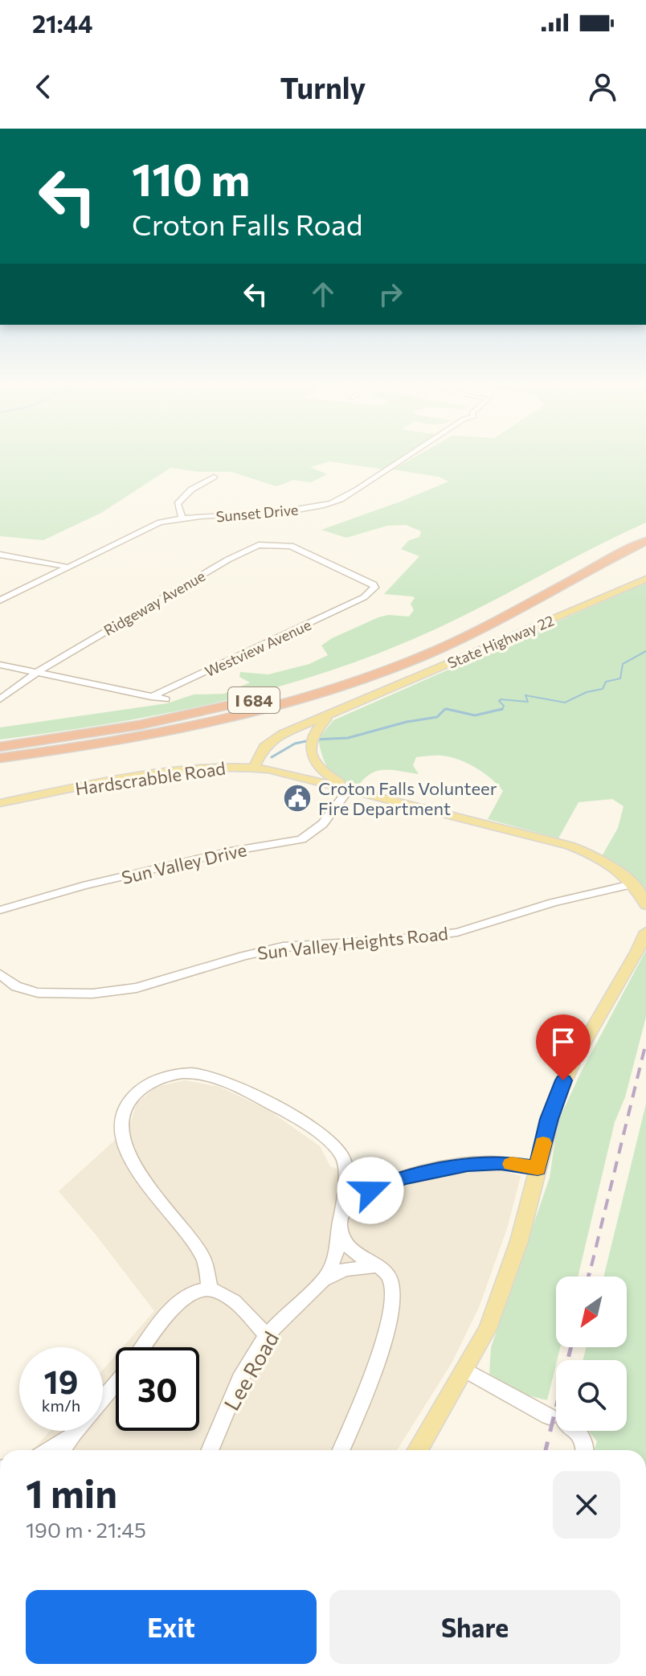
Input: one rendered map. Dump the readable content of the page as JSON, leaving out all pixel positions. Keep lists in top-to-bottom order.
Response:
{
  "streets": {
    "highway": ["I 684"],
    "main road": ["State Highway 22", "Hardscrabble Road"],
    "street": [
      "Sunset Drive",
      "Ridgeway Avenue",
      "Westview Avenue",
      "Sun Valley Drive",
      "Sun Valley Heights Road",
      "Lee Road"
    ]
  },
  "crossings": [
    ["Ridgeway Avenue", "Westview Avenue"],
    ["Hardscrabble Road", "Sun Valley Drive"]
  ],
  "places": {
    "public building": ["Croton Falls Volunteer Fire Department"]
  },
  "north": "bottom left",
  "page": {
    "status": "21:44",
    "header": "Turnly",
    "turn": ["110 m", "Croton Falls Road"],
    "speed": "19 km/h",
    "limit": "30",
    "heading": ["1 min", "190 m · 21:45"],
    "buttons": ["Exit", "Share"]
  }
}
